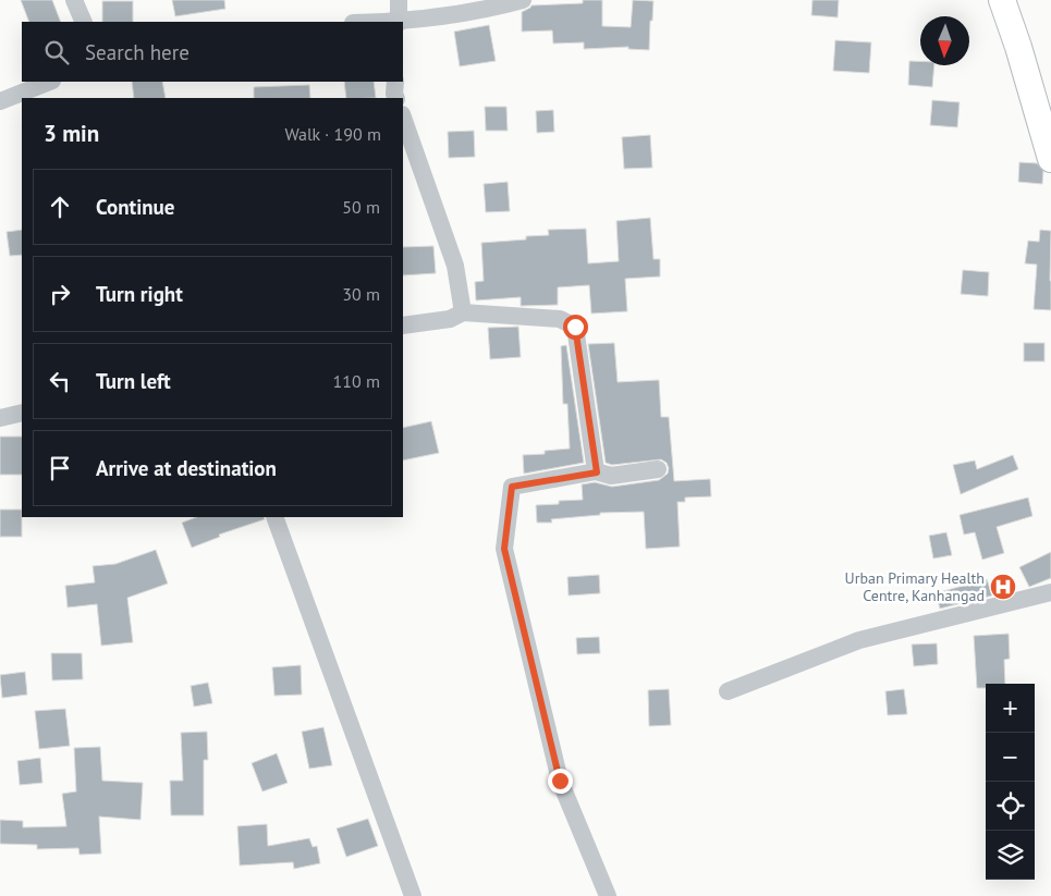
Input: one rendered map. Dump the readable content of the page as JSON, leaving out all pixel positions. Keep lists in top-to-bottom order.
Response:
{
  "places": {
    "hospital": ["Urban Primary Health Centre, Kanhangad"]
  },
  "north": "bottom",
  "page": {
    "search": "Search here",
    "heading": ["3 min", "Walk · 190 m"],
    "list": [
      ["Continue", "50 m"],
      ["Turn right", "30 m"],
      ["Turn left", "110 m"],
      "Arrive at destination"
    ],
    "map_buttons": ["+", "−"]
  }
}
